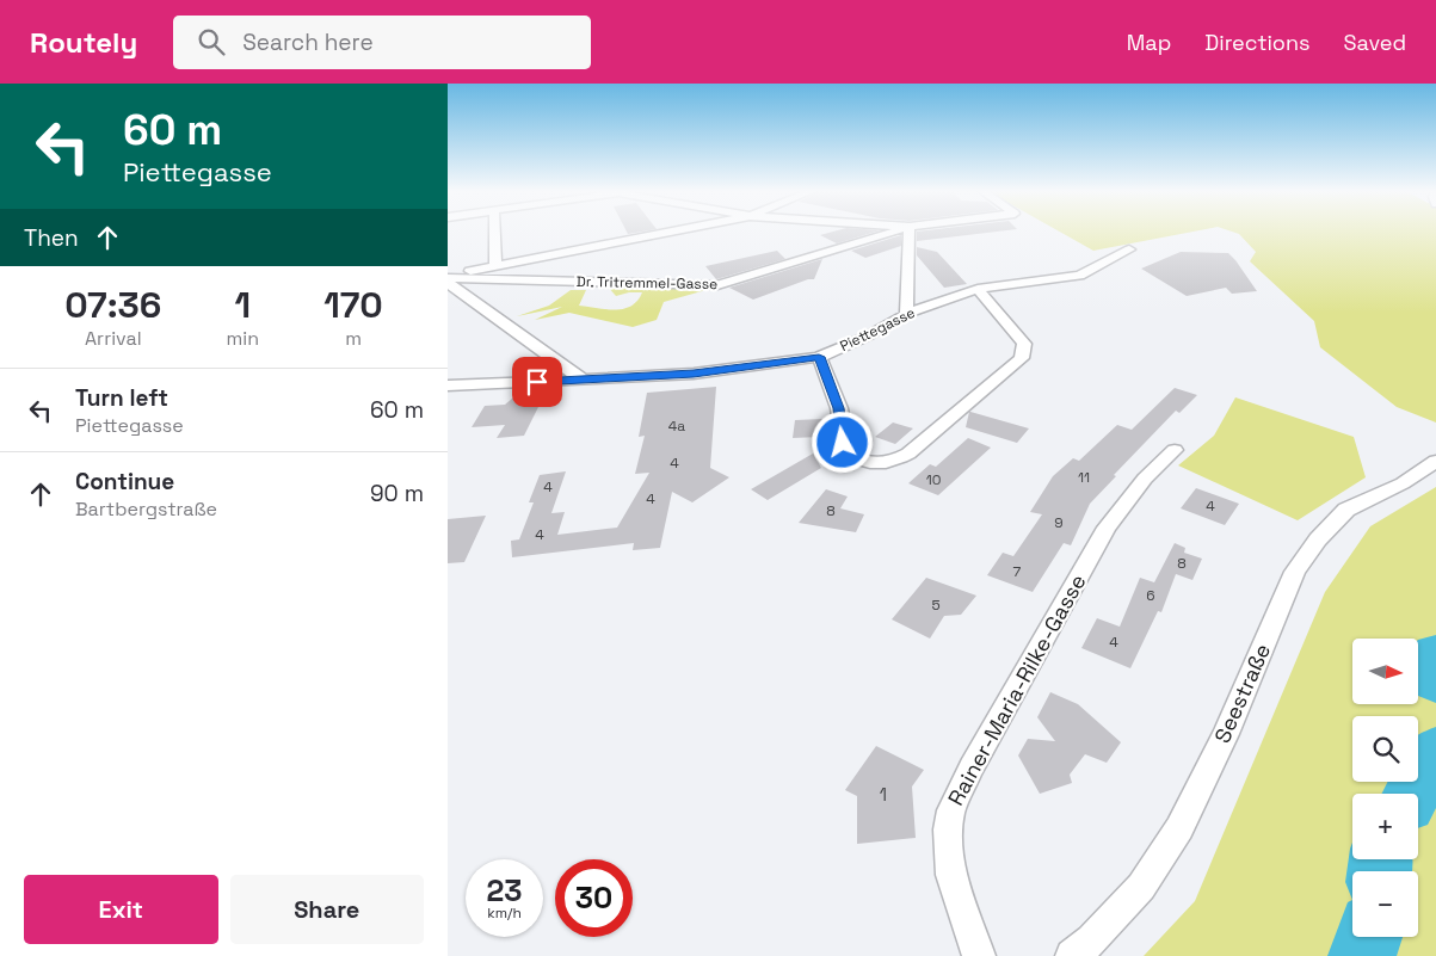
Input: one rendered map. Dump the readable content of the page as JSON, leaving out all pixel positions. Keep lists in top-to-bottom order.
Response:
{
  "streets": {
    "street": [
      "Dr. Tritremmel-Gasse",
      "Piettegasse",
      "Rainer-Maria-Rilke-Gasse",
      "Seestraße"
    ]
  },
  "house_numbers": [
    "4a",
    "4",
    "11",
    "10",
    "4",
    "4",
    "4",
    "8",
    "9",
    "4",
    "8",
    "7",
    "6",
    "5",
    "4",
    "1"
  ],
  "north": "right",
  "page": {
    "header": "Routely",
    "search": "Search here",
    "nav": ["Map", "Directions", "Saved"],
    "turn": ["60 m", "Piettegasse"],
    "then": "Then",
    "eta": [
      "07:36",
      "Arrival",
      "1",
      "min",
      "170",
      "m"
    ],
    "list": [
      {
        "name": "Turn left",
        "note": "Piettegasse",
        "value": "60 m"
      },
      {
        "name": "Continue",
        "note": "Bartbergstraße",
        "value": "90 m"
      }
    ],
    "map_buttons": ["+", "−"],
    "speed": "23 km/h",
    "limit": "30",
    "buttons": ["Exit", "Share"]
  }
}
